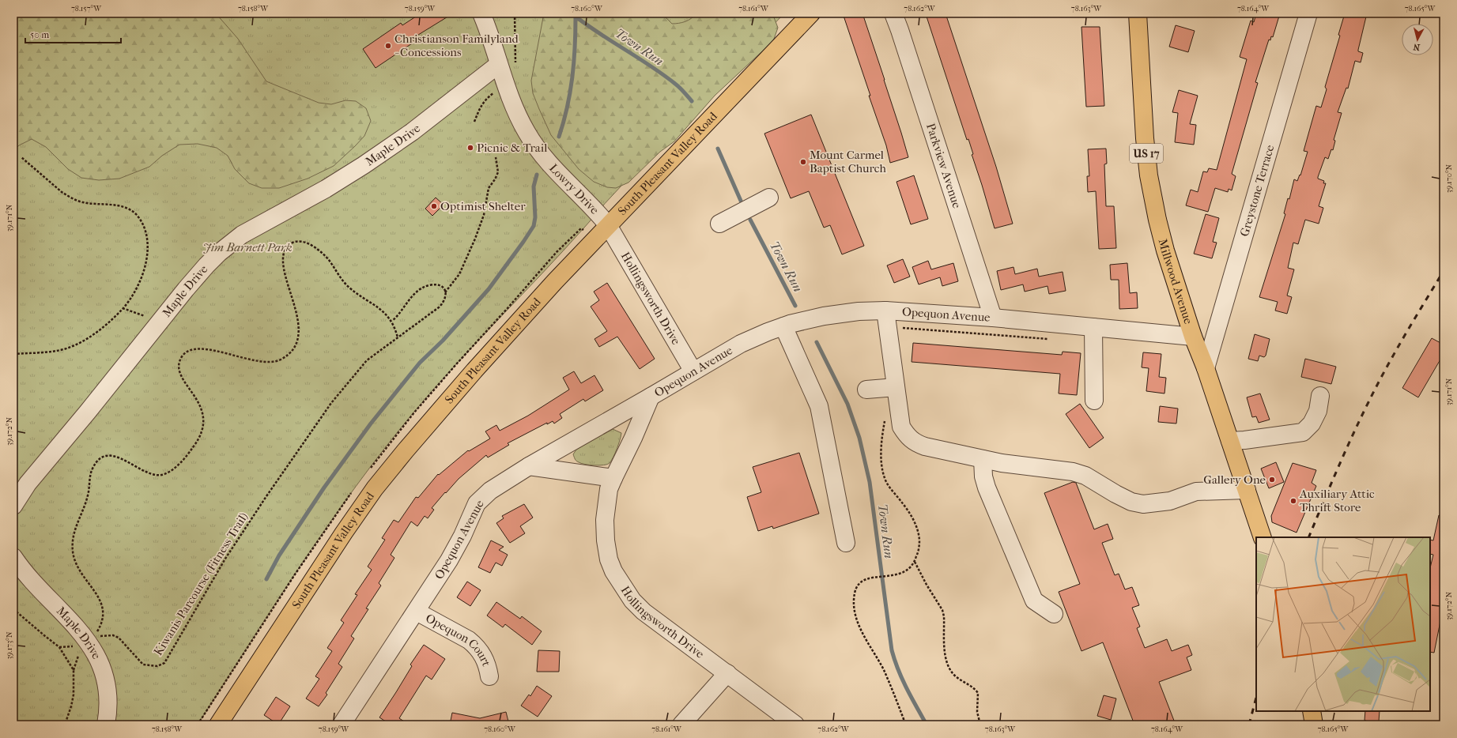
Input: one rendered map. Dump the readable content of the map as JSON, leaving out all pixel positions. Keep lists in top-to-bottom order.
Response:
{
  "streets": {
    "main road": ["US 17", "South Pleasant Valley Road", "Millwood Avenue"],
    "street": [
      "Maple Drive",
      "Parkview Avenue",
      "Lowry Drive",
      "Greystone Terrace",
      "Hollingsworth Drive",
      "Opequon Avenue",
      "Opequon Court"
    ],
    "path": ["Kiwanis Parcourse (Fitness Trail)"]
  },
  "crossings": [
    ["Maple Drive", "Lowry Drive"],
    ["South Pleasant Valley Road", "Lowry Drive"],
    ["South Pleasant Valley Road", "Hollingsworth Drive"],
    ["Parkview Avenue", "Opequon Avenue"],
    ["Lowry Drive", "Hollingsworth Drive"],
    ["Greystone Terrace", "Millwood Avenue"],
    ["Millwood Avenue", "Opequon Avenue"],
    ["Hollingsworth Drive", "Opequon Avenue"],
    ["Opequon Avenue", "Opequon Court"]
  ],
  "water": ["Town Run"],
  "parks": ["Jim Barnett Park"],
  "places": [
    "Christianson Familyland - Concessions",
    "Picnic & Trail",
    "Mount Carmel Baptist Church",
    "Optimist Shelter",
    "Gallery One",
    "Auxiliary Attic Thrift Store"
  ],
  "scale_bar": "50 m",
  "north": "bottom",
  "coordinates": [
    "78.157°W",
    "78.158°W",
    "78.159°W",
    "78.160°W",
    "78.161°W",
    "78.162°W",
    "78.163°W",
    "78.164°W",
    "78.165°W",
    "39.170°N",
    "39.171°N",
    "39.172°N",
    "39.173°N"
  ]
}
